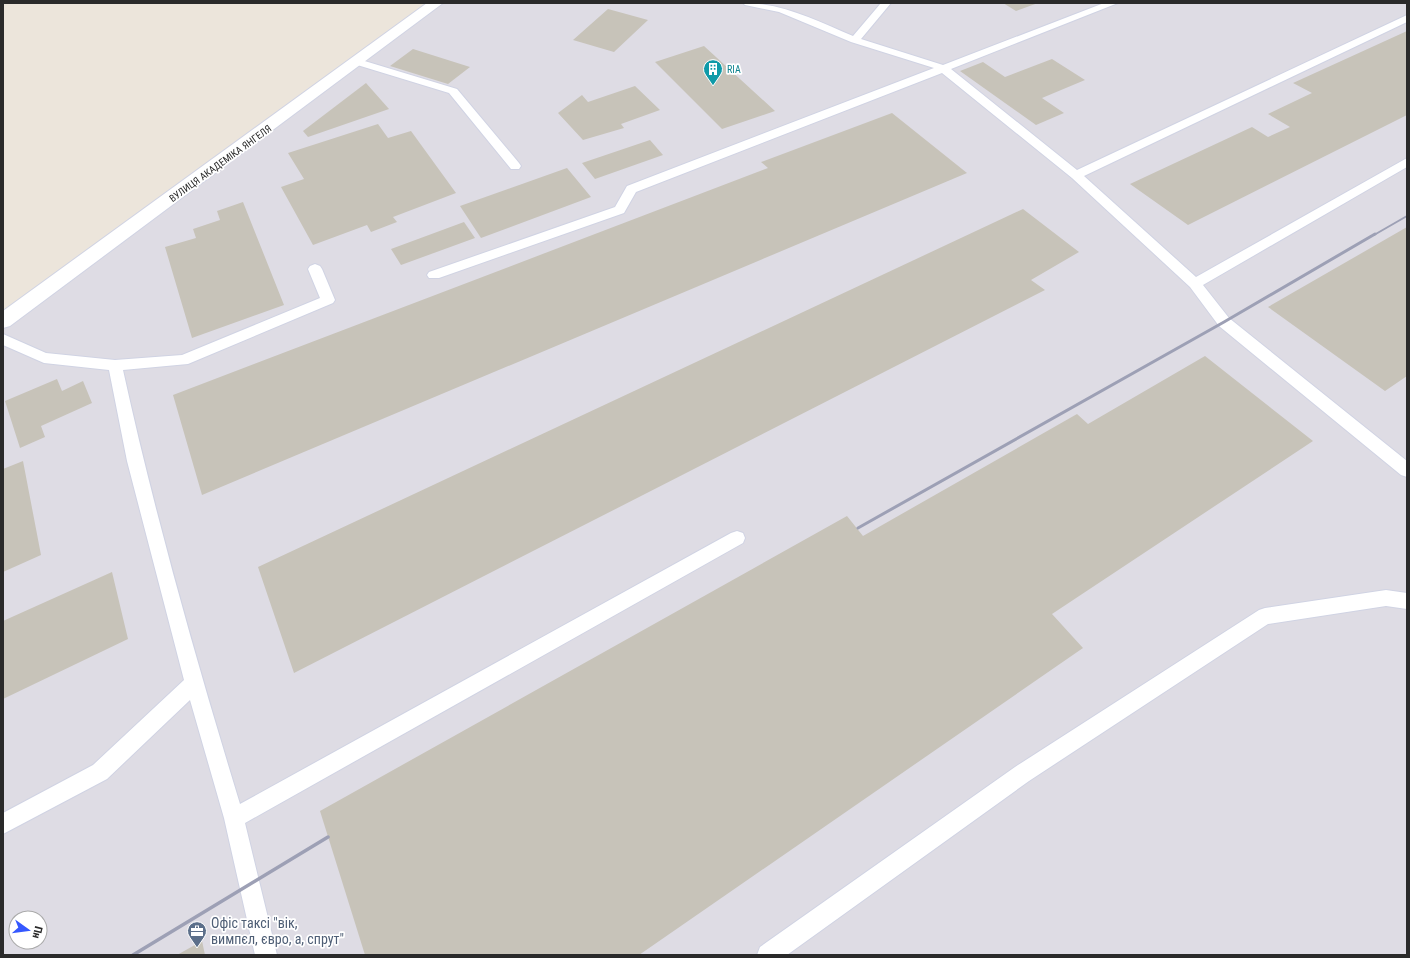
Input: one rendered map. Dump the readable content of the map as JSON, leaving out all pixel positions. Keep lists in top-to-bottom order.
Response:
{
  "streets": {
    "street": ["ВУЛИЦЯ АКАДЕМІКА ЯНГЕЛЯ"]
  },
  "places": {
    "building": ["RIA"],
    "office": ["Офіс таксі \"вік, вимпєл, євро, а, спрут\""]
  },
  "north": "right"
}
